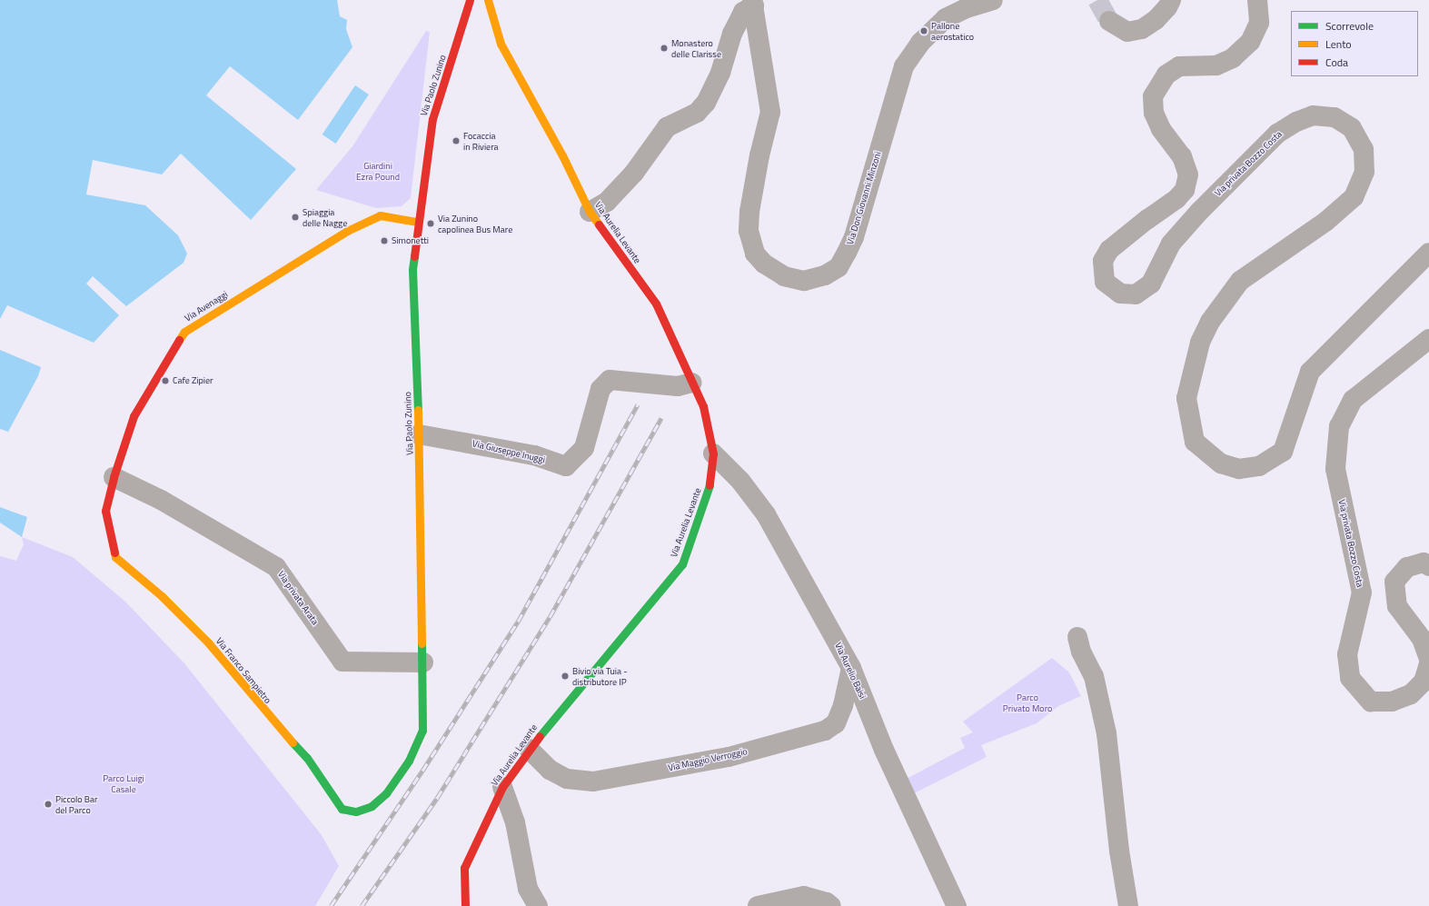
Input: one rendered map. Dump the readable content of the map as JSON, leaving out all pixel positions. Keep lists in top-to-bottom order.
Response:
{
  "streets": {
    "street": [
      "Via Paolo Zunino",
      "Via privata Bozzo Costa",
      "Via Don Giovanni Minzoni",
      "Via Aurelia Levante",
      "Via Avenaggi",
      "Via Giuseppe Inuggi",
      "Via privata Arata",
      "Via Franco Sampietro",
      "Via Aurelio Baisi",
      "Via Maggio Verroggio"
    ]
  },
  "crossings": [
    ["Via Paolo Zunino", "Via Avenaggi"],
    ["Via Paolo Zunino", "Via Giuseppe Inuggi"],
    ["Via Paolo Zunino", "Via privata Arata"],
    ["Via Paolo Zunino", "Via Franco Sampietro"],
    ["Via Aurelia Levante", "Via Giuseppe Inuggi"],
    ["Via Aurelia Levante", "Via Aurelio Baisi"],
    ["Via Aurelia Levante", "Via Maggio Verroggio"],
    ["Via Avenaggi", "Via privata Arata"],
    ["Via Avenaggi", "Via Franco Sampietro"],
    ["Via Aurelio Baisi", "Via Maggio Verroggio"]
  ],
  "parks": ["Giardini Ezra Pound", "Parco Privato Moro", "Parco Luigi Casale"],
  "places": [
    "Pallone aerostatico",
    "Monastero delle Clarisse",
    "Focaccia in Riviera",
    "Spiaggia delle Nagge",
    "Via Zunino capolinea Bus Mare",
    "Simonetti",
    "Cafe Zipier",
    "Bivio via Tuia - distributore IP",
    "Piccolo Bar del Parco"
  ],
  "legend": ["Scorrevole", "Lento", "Coda"]
}
